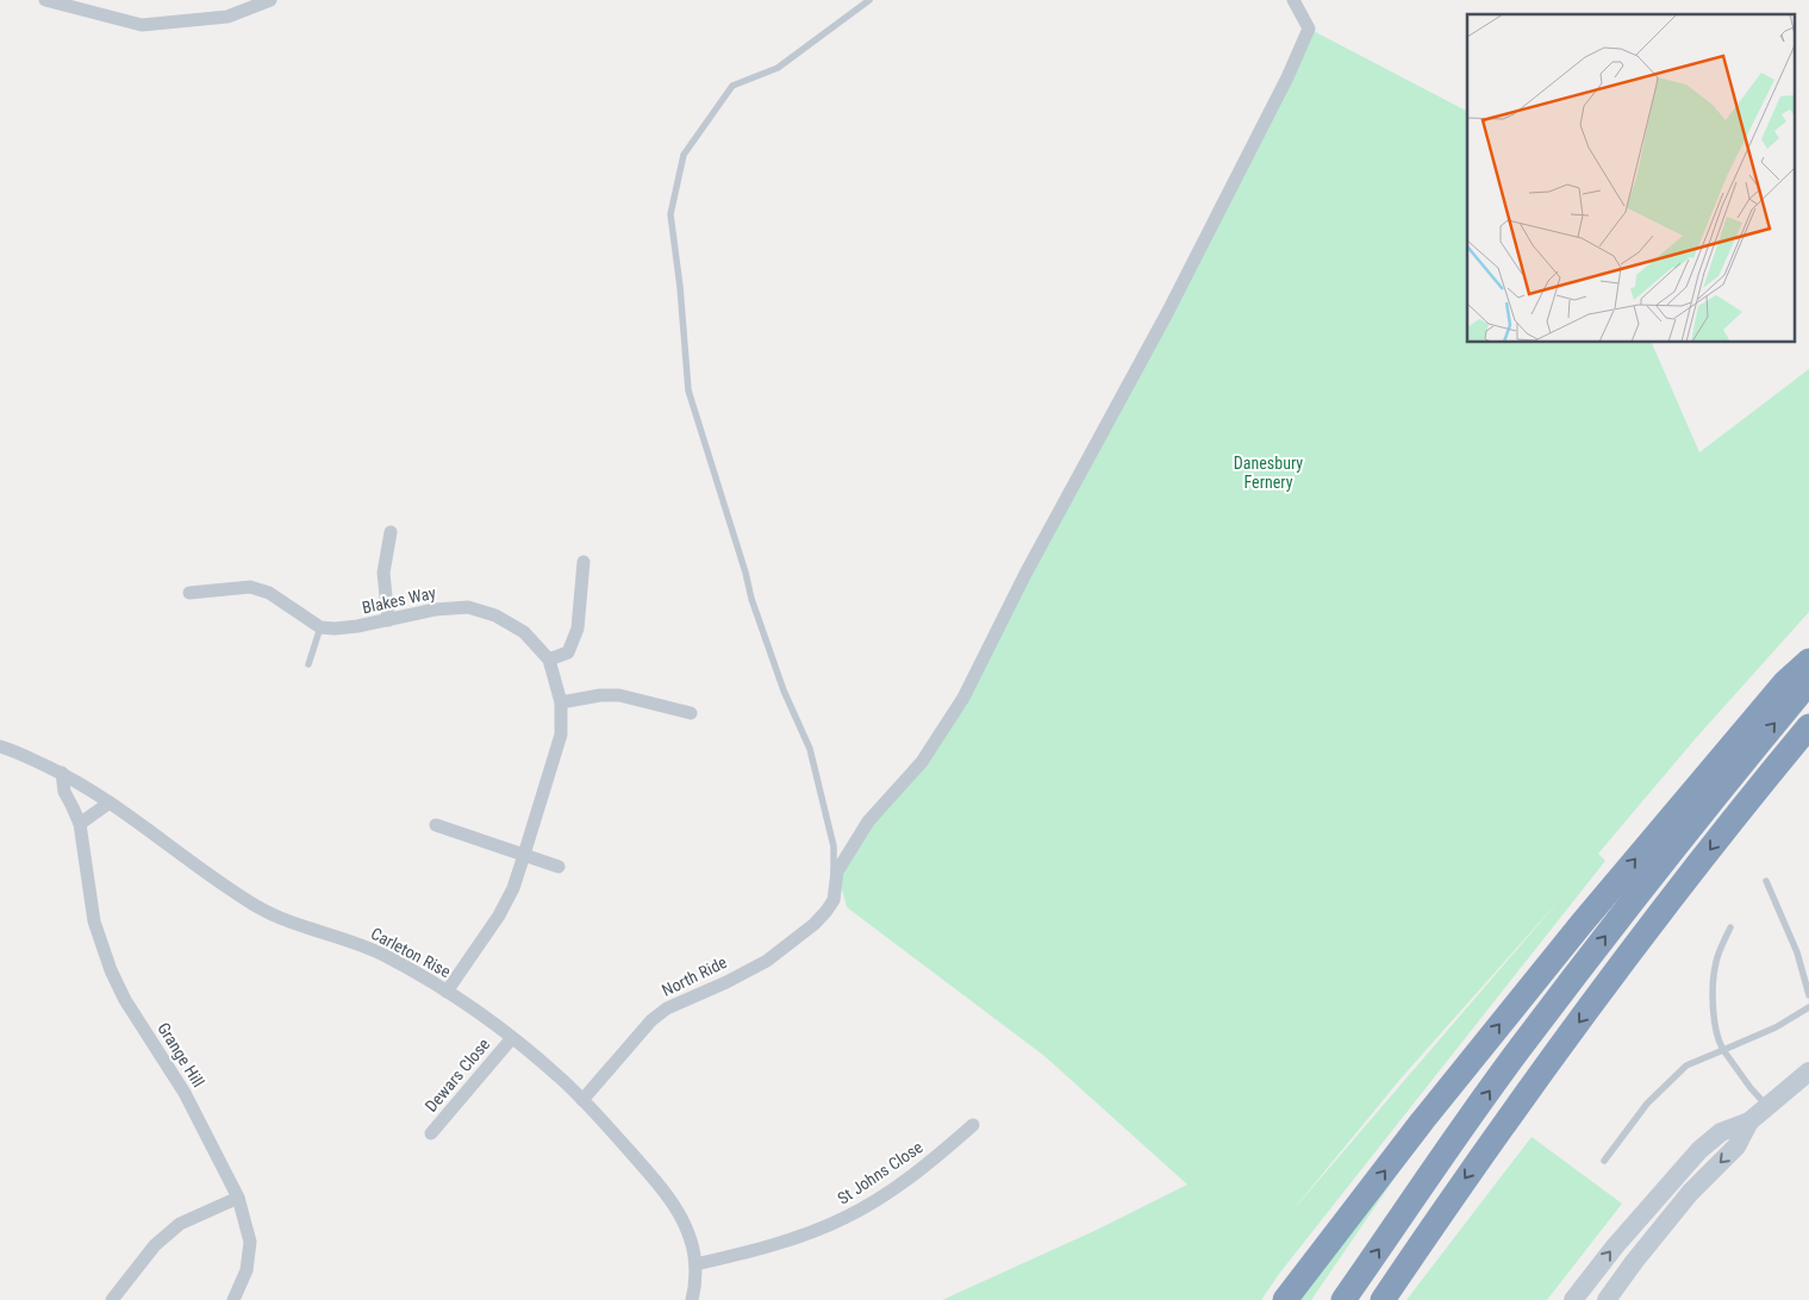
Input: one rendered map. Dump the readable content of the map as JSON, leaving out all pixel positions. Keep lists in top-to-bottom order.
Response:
{
  "streets": {
    "street": [
      "Blakes Way",
      "Carleton Rise",
      "North Ride",
      "Grange Hill",
      "Dewars Close",
      "St Johns Close"
    ]
  },
  "crossings": [
    ["Blakes Way", "Carleton Rise"],
    ["Carleton Rise", "North Ride"],
    ["Carleton Rise", "Grange Hill"],
    ["Carleton Rise", "Dewars Close"],
    ["Carleton Rise", "St Johns Close"]
  ],
  "parks": ["Danesbury Fernery"]
}
